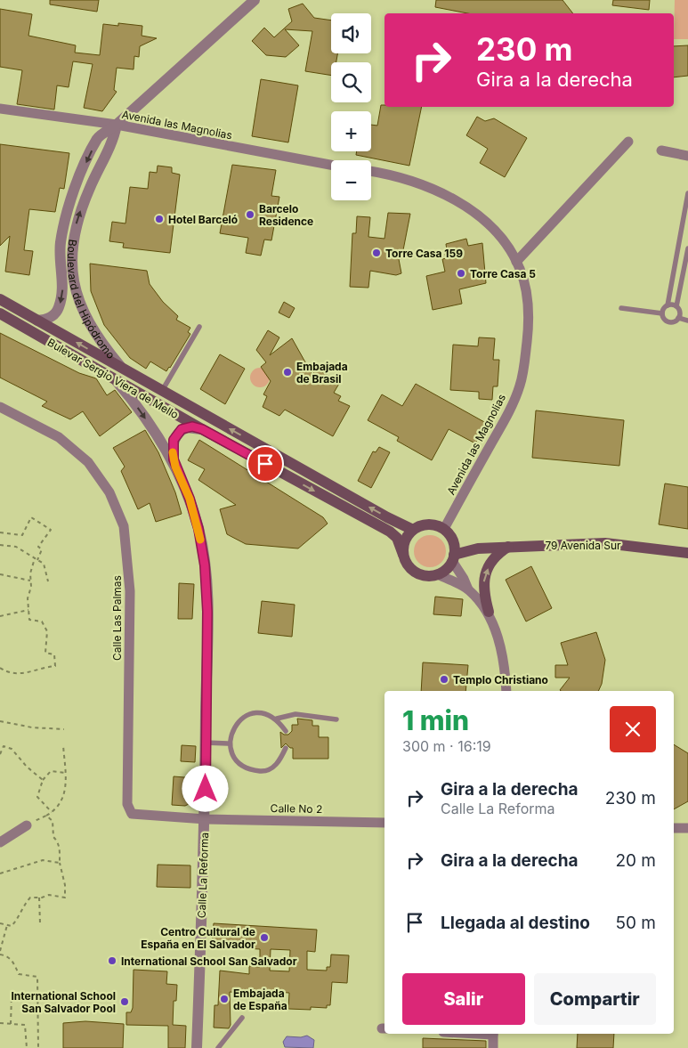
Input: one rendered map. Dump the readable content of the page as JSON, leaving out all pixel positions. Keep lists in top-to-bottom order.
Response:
{
  "streets": {
    "main road": ["Bulevar Sergio Viera de Mello", "79 Avenida Sur"],
    "street": [
      "Avenida las Magnolias",
      "Boulevard del Hipódromo",
      "Calle Las Palmas",
      "Calle No 2",
      "Calle La Reforma"
    ]
  },
  "crossings": [
    ["Avenida las Magnolias", "Boulevard del Hipódromo"],
    ["Avenida las Magnolias", "Bulevar Sergio Viera de Mello"],
    ["Avenida las Magnolias", "79 Avenida Sur"],
    ["Boulevard del Hipódromo", "Bulevar Sergio Viera de Mello"],
    ["Bulevar Sergio Viera de Mello", "79 Avenida Sur"],
    ["Bulevar Sergio Viera de Mello", "Calle La Reforma"],
    ["Calle Las Palmas", "Calle No 2"],
    ["Calle Las Palmas", "Calle La Reforma"],
    ["Calle No 2", "Calle La Reforma"]
  ],
  "places": [
    "Barcelo Residence",
    "Hotel Barceló",
    "Torre Casa 159",
    "Torre Casa 5",
    "Embajada de Brasil",
    "Templo Christiano",
    "Centro Cultural de España en El Salvador",
    "International School San Salvador",
    "Embajada de España",
    "International School San Salvador Pool"
  ],
  "page": {
    "map_buttons": ["+", "−"],
    "turn": ["230 m", "Gira a la derecha"],
    "heading": ["1 min", "300 m · 16:19"],
    "list": [
      {
        "name": "Gira a la derecha",
        "note": "Calle La Reforma",
        "value": "230 m"
      },
      {
        "name": "Gira a la derecha",
        "value": "20 m"
      },
      {
        "name": "Llegada al destino",
        "value": "50 m"
      }
    ],
    "buttons": ["Salir", "Compartir"]
  }
}
